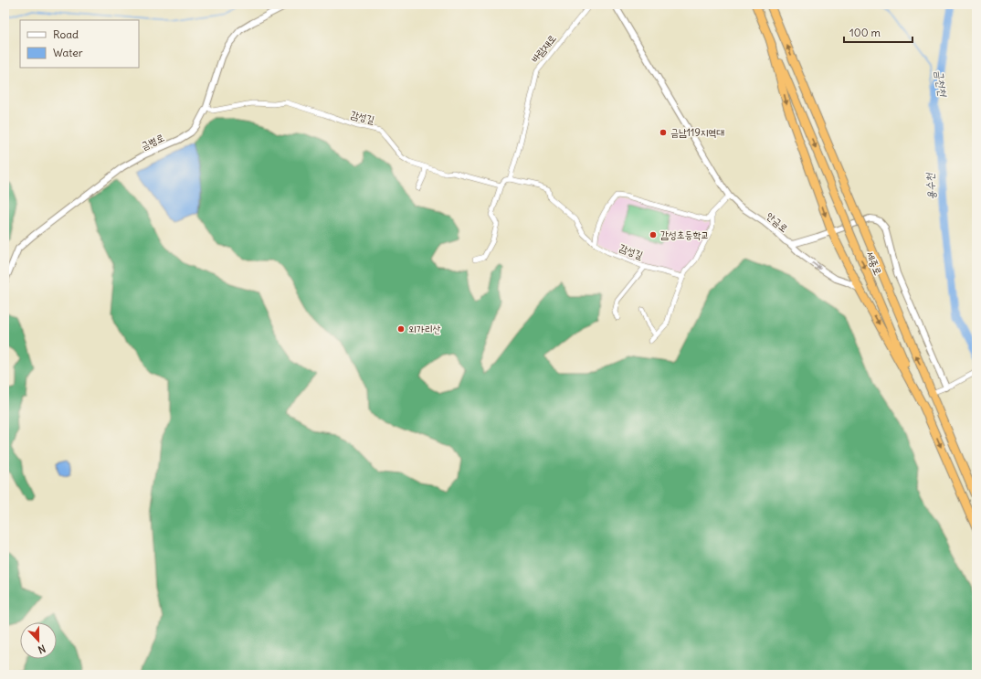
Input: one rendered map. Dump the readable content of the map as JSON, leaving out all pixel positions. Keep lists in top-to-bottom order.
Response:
{
  "streets": {
    "highway": ["세종로"],
    "street": [
      "바람재로",
      "감성길",
      "금병로",
      "안금로"
    ]
  },
  "crossings": [
    ["바람재로", "감성길"],
    ["감성길", "금병로"]
  ],
  "water": ["금천천", "용수천"],
  "places": ["금남119지역대", "감성초등학교", "외가리산"],
  "legend": ["Road", "Water"],
  "scale_bar": "100 m",
  "north": "bottom"
}
